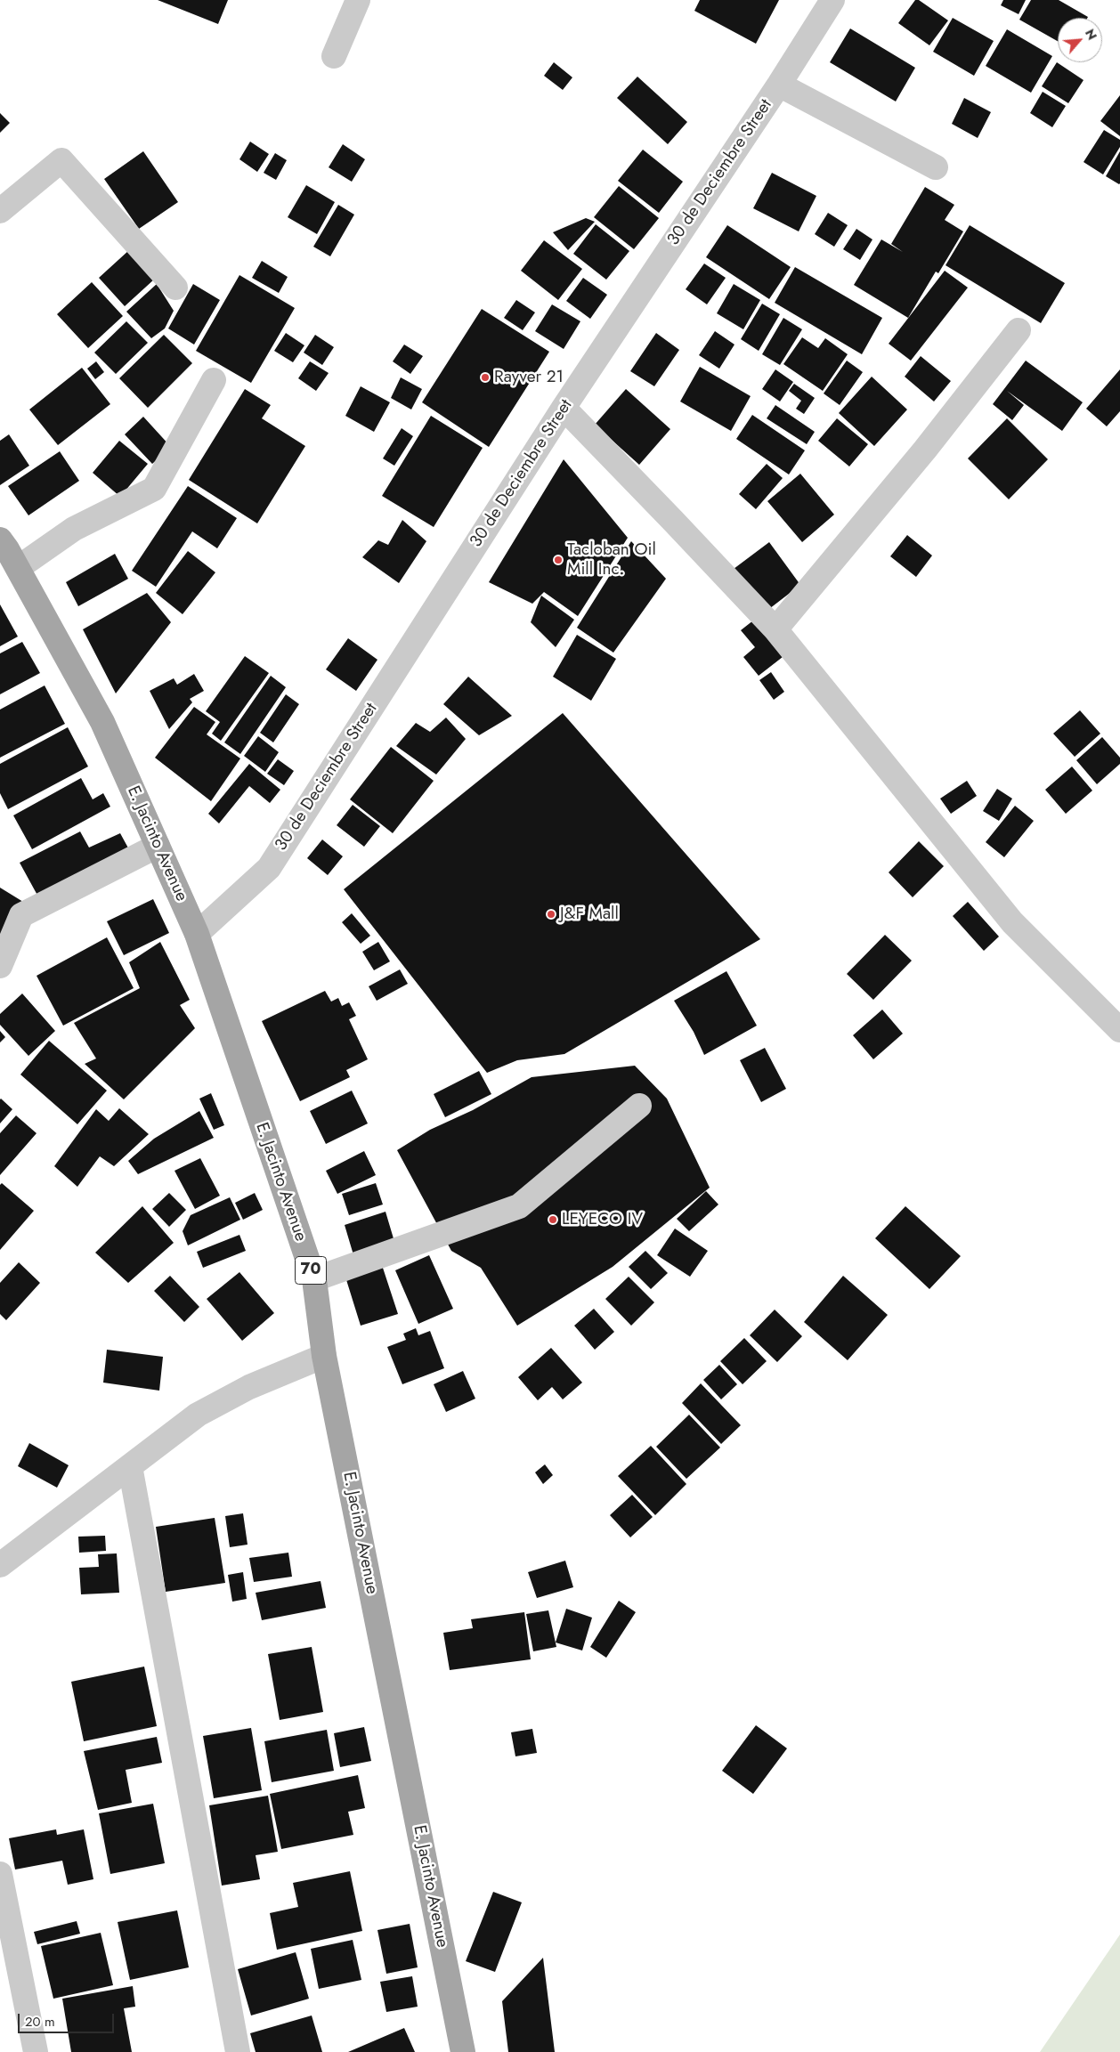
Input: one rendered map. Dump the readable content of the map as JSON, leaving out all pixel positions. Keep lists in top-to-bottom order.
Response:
{
  "streets": {
    "main road": ["E. Jacinto Avenue", "70"],
    "street": ["30 de Deciembre Street"]
  },
  "crossings": [
    ["30 de Deciembre Street", "E. Jacinto Avenue"]
  ],
  "places": [
    "Rayver 21",
    "Tacloban Oil Mill Inc.",
    "J&F Mall",
    "LEYECO IV"
  ],
  "scale_bar": "20 m",
  "north": "top right"
}
